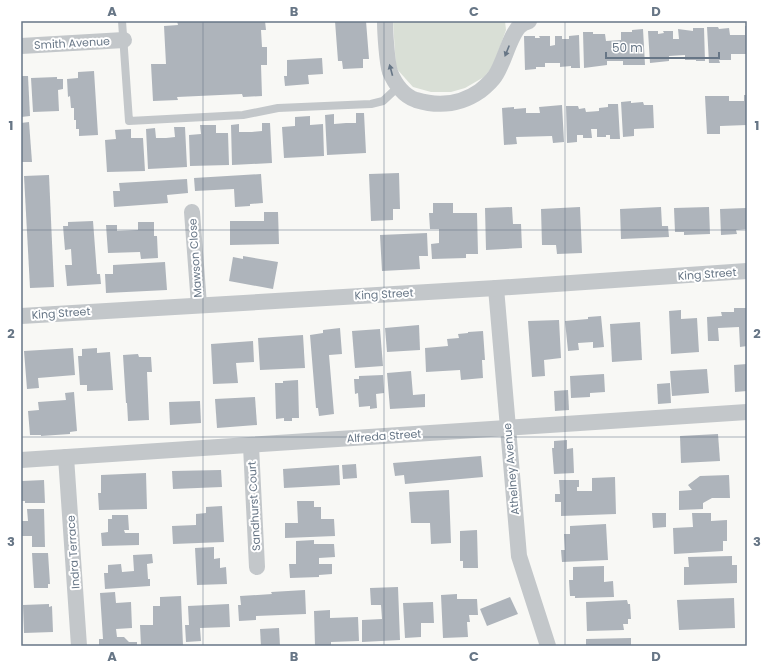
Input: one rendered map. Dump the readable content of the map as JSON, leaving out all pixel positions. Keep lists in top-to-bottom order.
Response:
{
  "streets": {
    "street": [
      "Smith Avenue",
      "Mawson Close",
      "King Street",
      "Alfreda Street",
      "Athelney Avenue",
      "Sandhurst Court",
      "Indra Terrace"
    ]
  },
  "crossings": [
    ["Mawson Close", "King Street"],
    ["King Street", "Athelney Avenue"],
    ["Alfreda Street", "Athelney Avenue"],
    ["Alfreda Street", "Sandhurst Court"],
    ["Alfreda Street", "Indra Terrace"]
  ],
  "scale_bar": "50 m",
  "grid": {
    "columns": [
      "A",
      "B",
      "C",
      "D"
    ],
    "rows": ["1", "2", "3"]
  }
}
